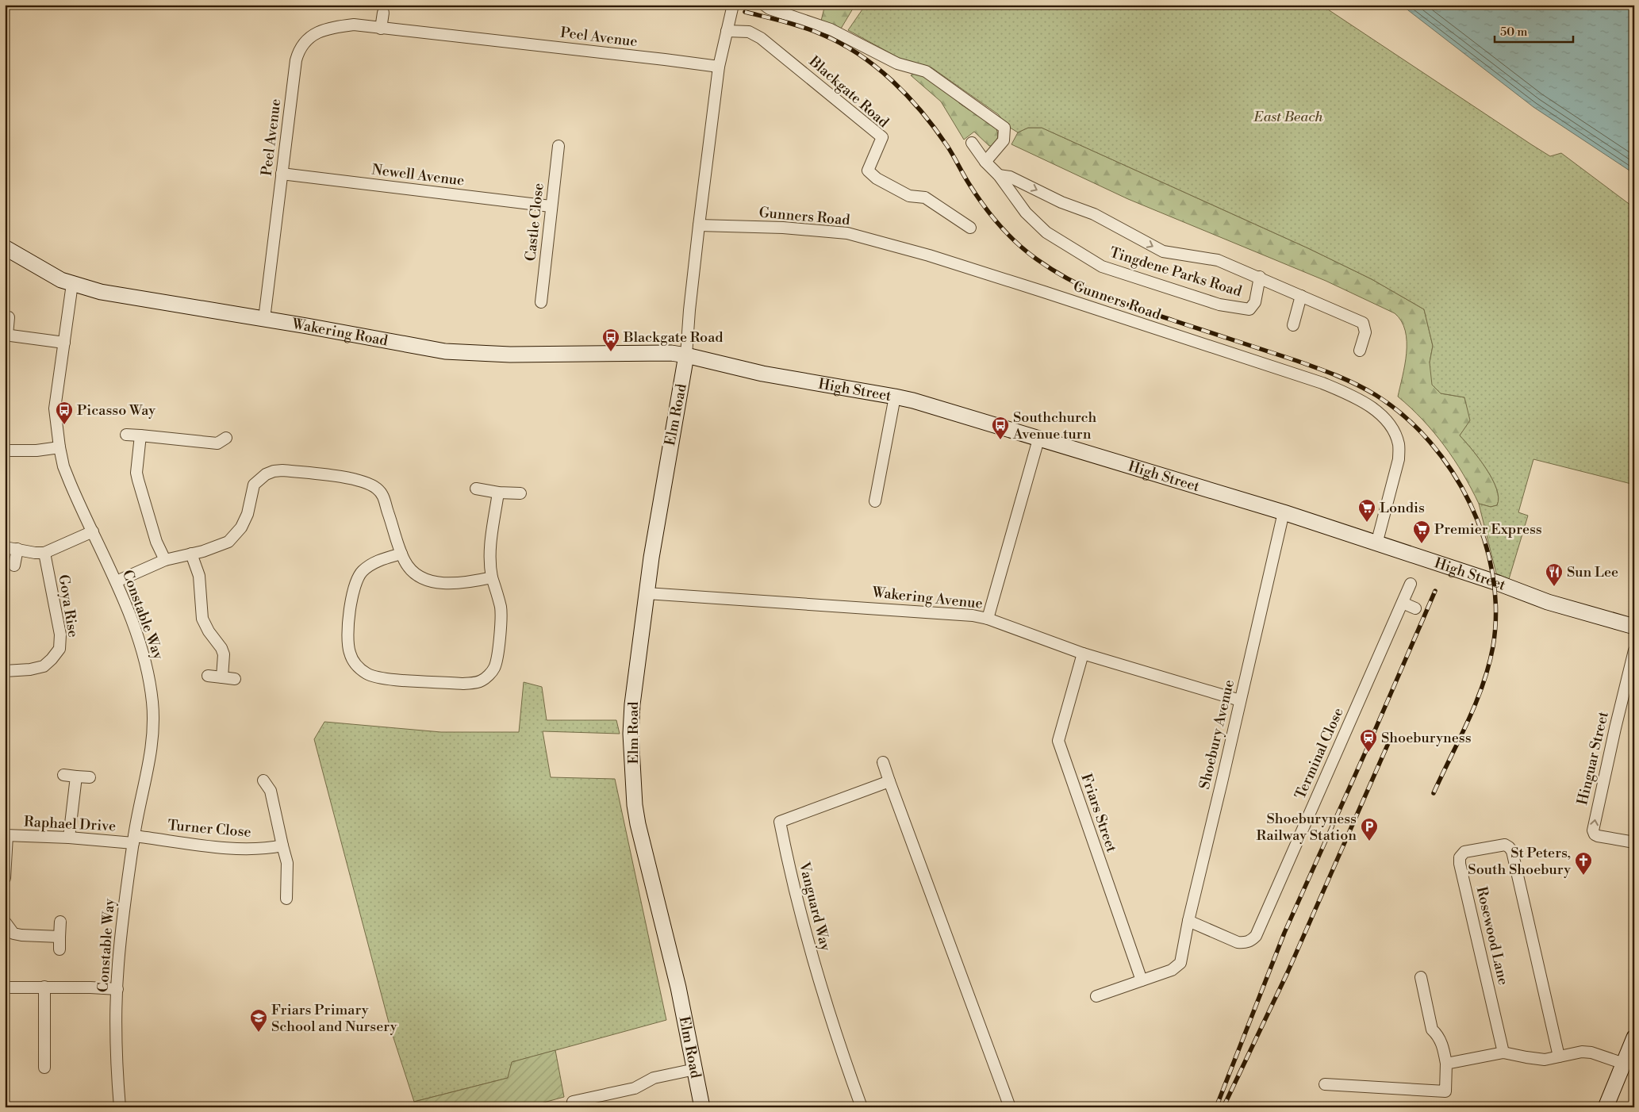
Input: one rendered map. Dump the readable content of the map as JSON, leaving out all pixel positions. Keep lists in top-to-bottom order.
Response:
{
  "streets": {
    "street": [
      "Peel Avenue",
      "Blackgate Road",
      "Newell Avenue",
      "Gunners Road",
      "Castle Close",
      "Tingdene Parks Road",
      "Wakering Road",
      "High Street",
      "Elm Road",
      "Wakering Avenue",
      "Goya Rise",
      "Constable Way",
      "Shoebury Avenue",
      "Terminal Close",
      "Hinguar Street",
      "Friars Street",
      "Raphael Drive",
      "Turner Close",
      "Vanguard Way",
      "Rosewood Lane"
    ]
  },
  "crossings": [
    ["Peel Avenue", "Newell Avenue"],
    ["Peel Avenue", "Wakering Road"],
    ["Newell Avenue", "Castle Close"],
    ["Gunners Road", "High Street"],
    ["Wakering Road", "High Street"],
    ["Wakering Road", "Elm Road"],
    ["Wakering Road", "Constable Way"],
    ["High Street", "Elm Road"],
    ["High Street", "Shoebury Avenue"],
    ["Elm Road", "Wakering Avenue"],
    ["Wakering Avenue", "Shoebury Avenue"],
    ["Wakering Avenue", "Friars Street"],
    ["Constable Way", "Raphael Drive"],
    ["Constable Way", "Turner Close"],
    ["Shoebury Avenue", "Terminal Close"],
    ["Shoebury Avenue", "Friars Street"],
    ["Raphael Drive", "Turner Close"]
  ],
  "one_way": ["Tingdene Parks Road", "Hinguar Street"],
  "parks": ["East Beach"],
  "places": {
    "bus stop": ["Blackgate Road", "Picasso Way", "Southchurch Avenue turn"],
    "supermarket": ["Londis", "Premier Express"],
    "restaurant": ["Sun Lee"],
    "station": ["Shoeburyness"],
    "parking": ["Shoeburyness Railway Station"],
    "church": ["St Peters, South Shoebury"],
    "school or university": ["Friars Primary School and Nursery"]
  },
  "scale_bar": "50 m"
}
